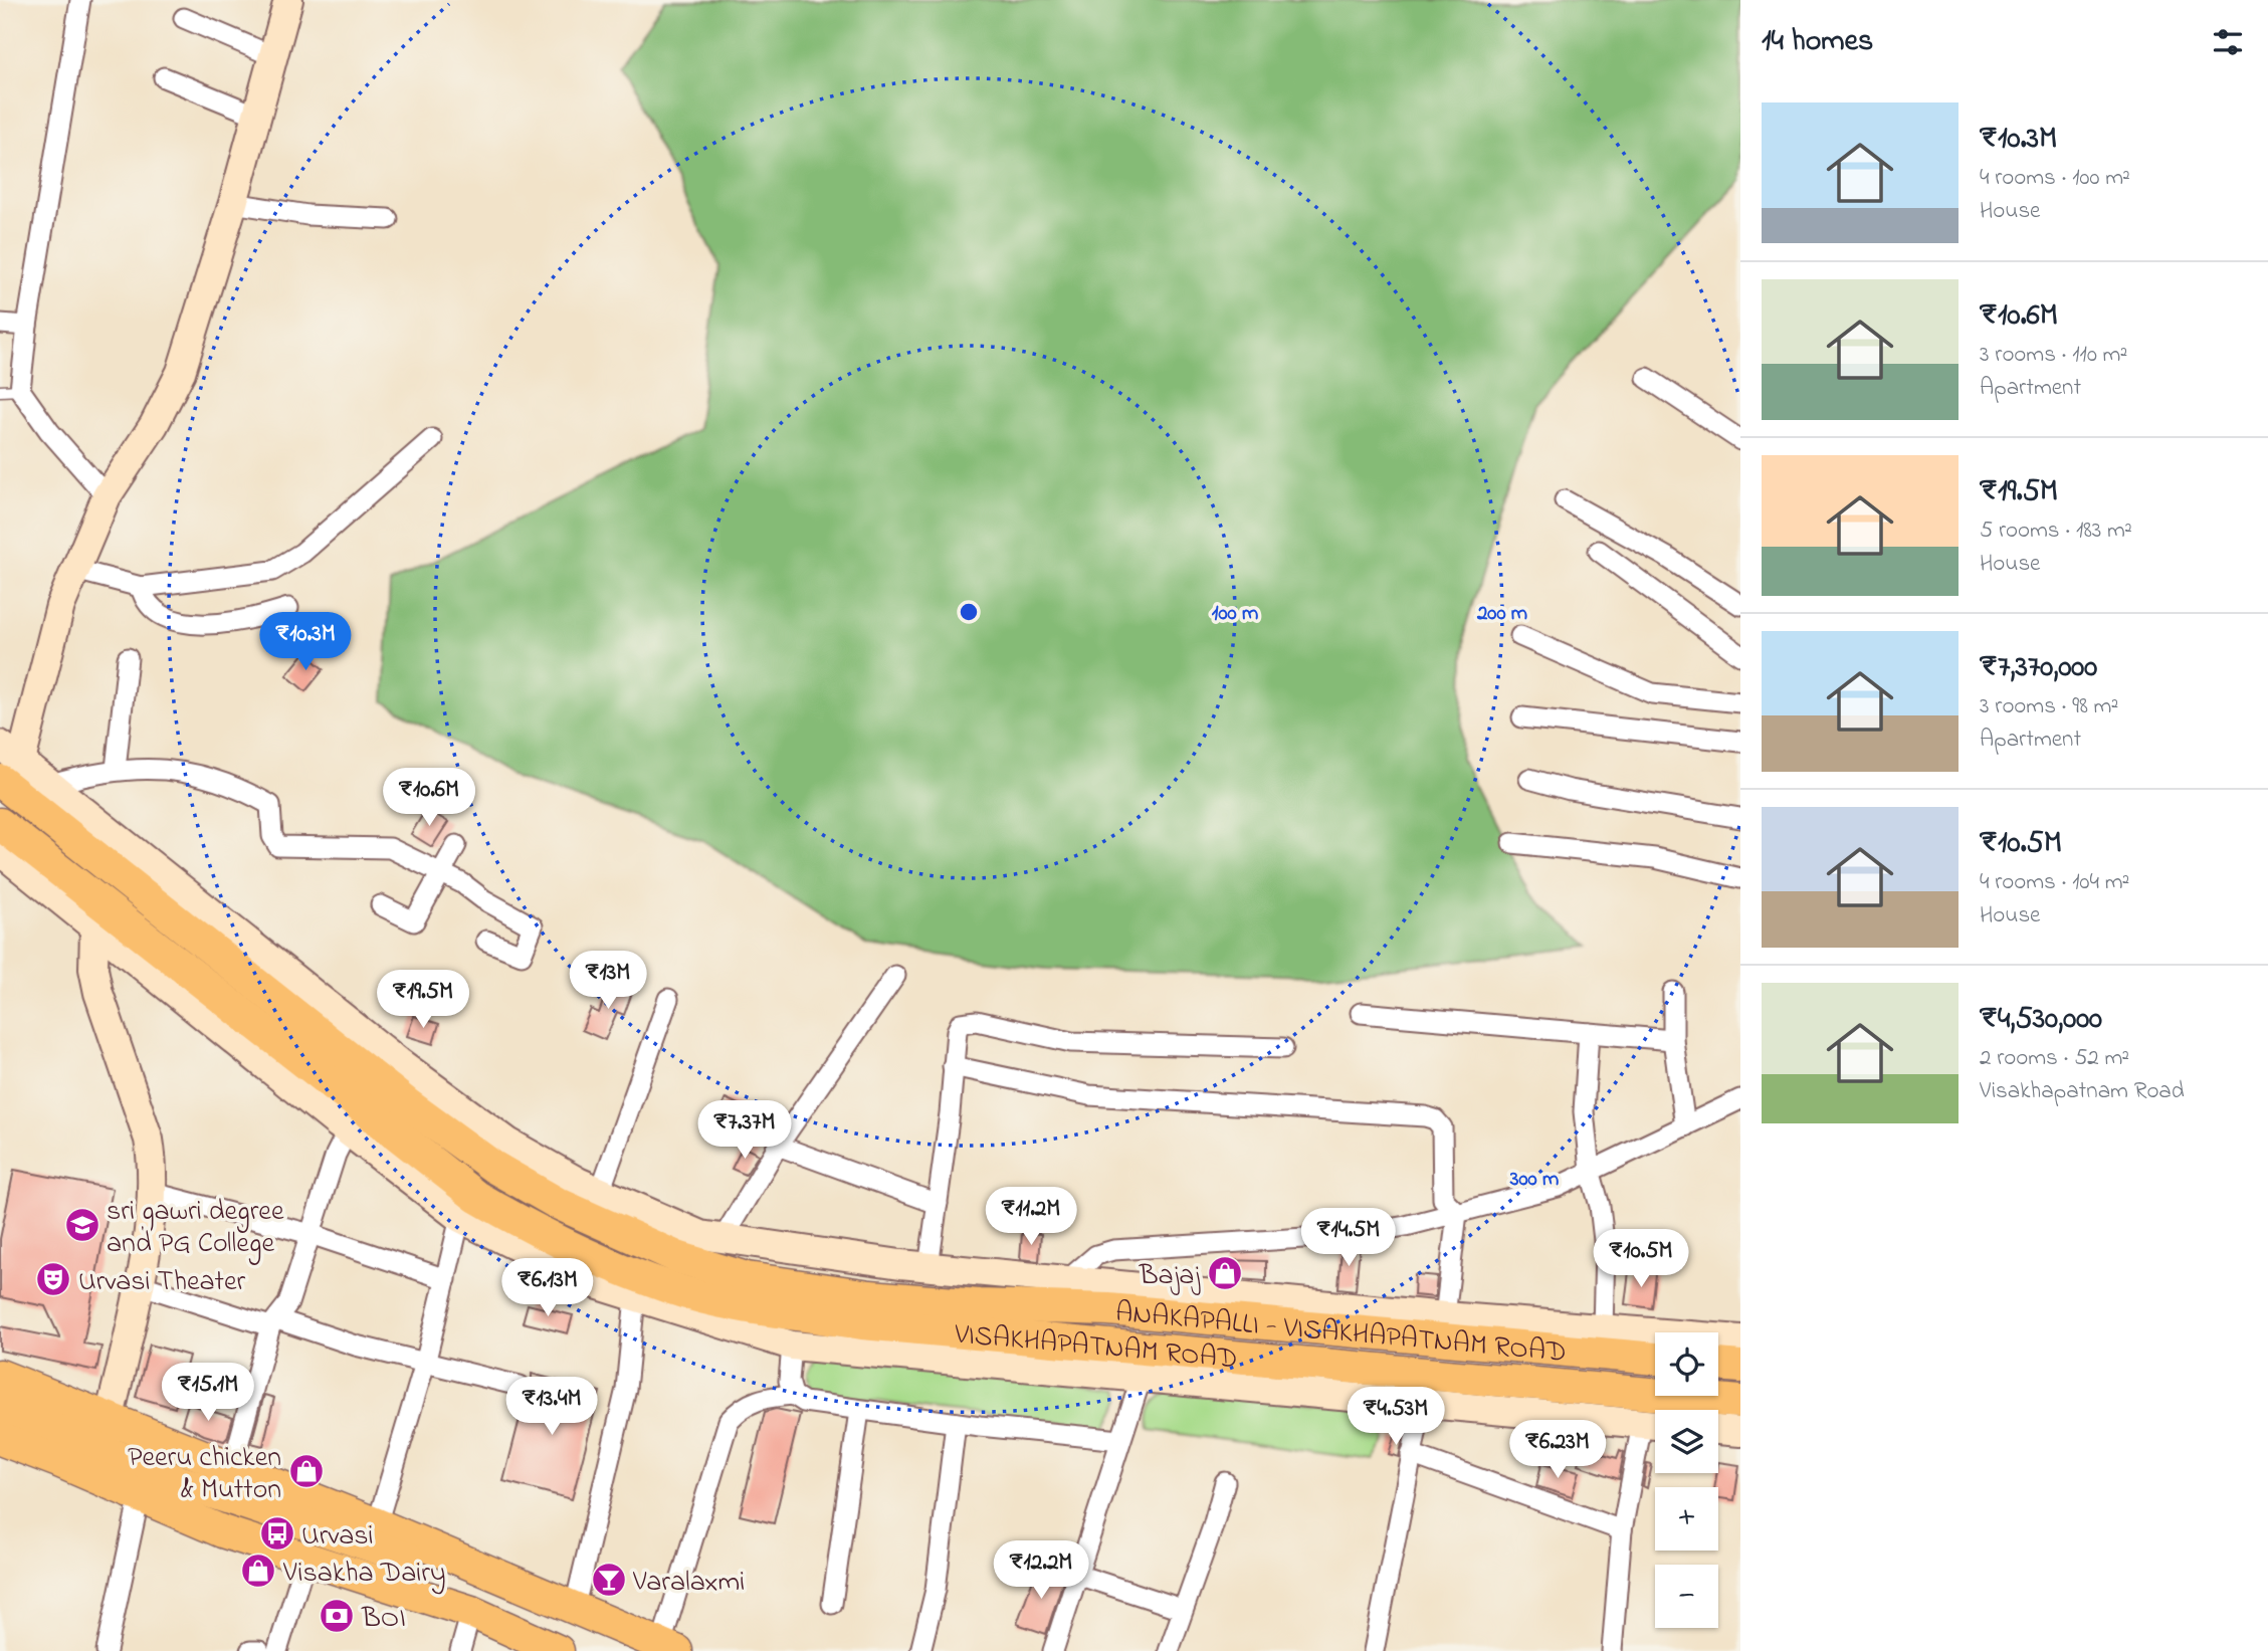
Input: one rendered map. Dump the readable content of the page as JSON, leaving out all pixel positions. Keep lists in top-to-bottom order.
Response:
{
  "streets": {
    "main road": ["ANAKAPALLI - VISAKHAPATNAM ROAD", "VISAKHAPATNAM ROAD"]
  },
  "places": {
    "school or university": ["sri gawri degree and PG College"],
    "shop": ["Bajaj", "Peeru chicken & Mutton", "Visakha Dairy"],
    "theatre": ["Urvasi Theater"],
    "bus stop": ["Urvasi"],
    "bar": ["Varalaxmi"],
    "bank": ["BOI"]
  },
  "page": {
    "heading": "14 homes",
    "list": [
      {
        "name": "₹10.3M",
        "note": "4 rooms · 100 m² · House"
      },
      {
        "name": "₹10.6M",
        "note": "3 rooms · 110 m² · Apartment"
      },
      {
        "name": "₹19.5M",
        "note": "5 rooms · 183 m² · House"
      },
      {
        "name": "₹7,370,000",
        "note": "3 rooms · 98 m² · Apartment"
      },
      {
        "name": "₹10.5M",
        "note": "4 rooms · 104 m² · House"
      },
      {
        "name": "₹4,530,000",
        "note": "2 rooms · 52 m² · Visakhapatnam Road"
      }
    ],
    "price": [
      "₹10.3M",
      "₹10.6M",
      "₹13M",
      "₹19.5M",
      "₹7.37M",
      "₹11.2M",
      "₹14.5M",
      "₹10.5M",
      "₹6.13M",
      "₹15.1M",
      "₹13.4M",
      "₹4.53M",
      "₹6.23M",
      "₹12.2M"
    ],
    "map_buttons": ["+", "−"]
  },
  "rings": ["100 m", "200 m", "300 m"]
}
